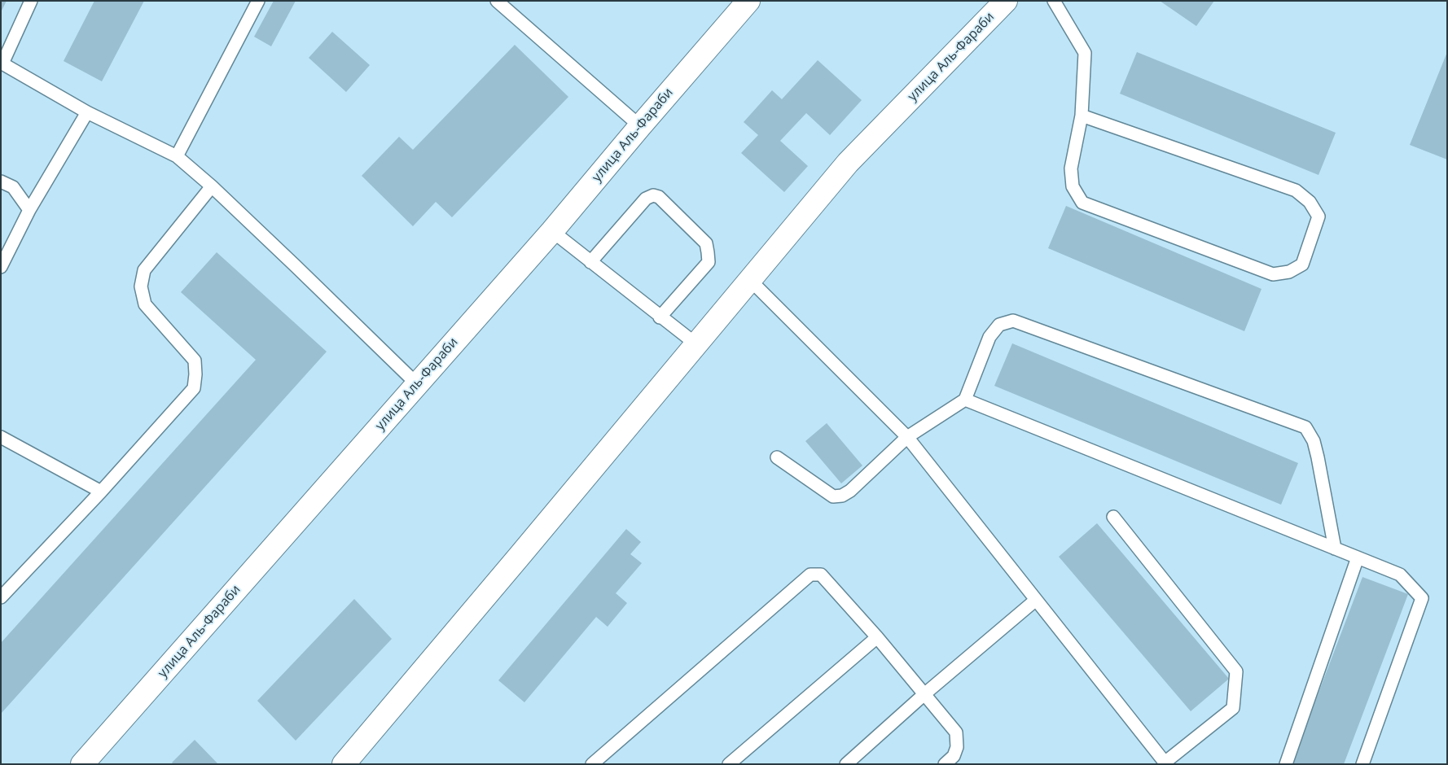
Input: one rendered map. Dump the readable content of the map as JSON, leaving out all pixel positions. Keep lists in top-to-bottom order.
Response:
{
  "streets": {
    "main road": ["улица Аль-Фараби"]
  }
}
